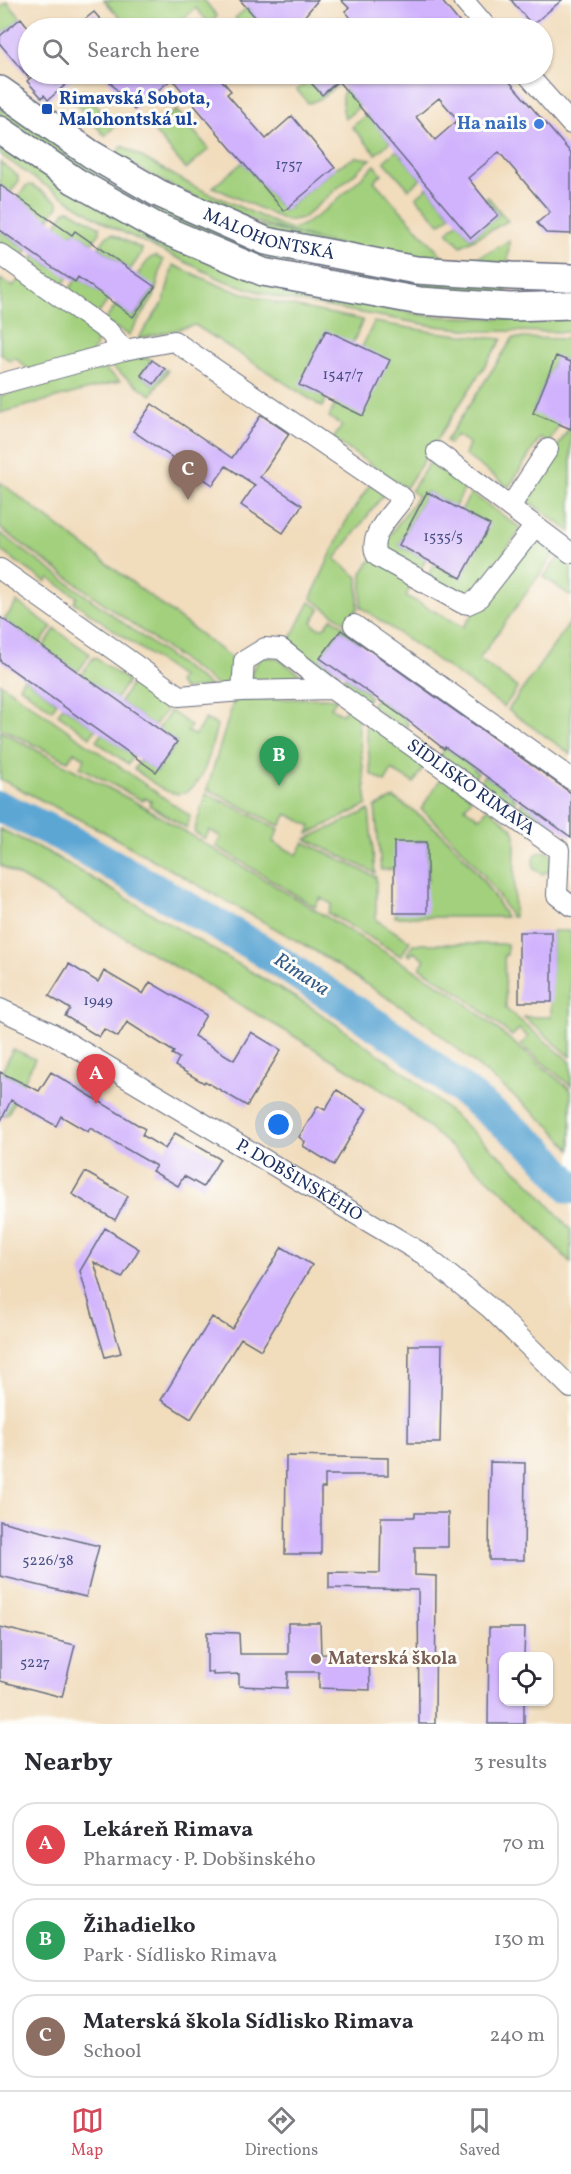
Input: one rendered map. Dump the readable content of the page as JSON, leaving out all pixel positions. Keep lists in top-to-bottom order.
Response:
{
  "streets": {
    "main road": ["MALOHONTSKÁ"],
    "street": ["SÍDLISKO RIMAVA", "P. DOBŠINSKÉHO"]
  },
  "water": ["Rimava"],
  "places": {
    "transit": ["Rimavská Sobota, Malohontská ul."],
    "other": ["Ha nails", "Materská škola"]
  },
  "house_numbers": [
    "1757",
    "1547/7",
    "1535/5",
    "1949",
    "5226/38",
    "5227"
  ],
  "page": {
    "search": "Search here",
    "pins": ["C", "B", "A"],
    "heading": ["Nearby", "3 results"],
    "list": [
      {
        "mark": "A",
        "name": "Lekáreň Rimava",
        "note": "Pharmacy · P. Dobšinského",
        "value": "70 m"
      },
      {
        "mark": "B",
        "name": "Žihadielko",
        "note": "Park · Sídlisko Rimava",
        "value": "130 m"
      },
      {
        "mark": "C",
        "name": "Materská škola Sídlisko Rimava",
        "note": "School",
        "value": "240 m"
      }
    ],
    "nav": ["Map", "Directions", "Saved"]
  }
}
